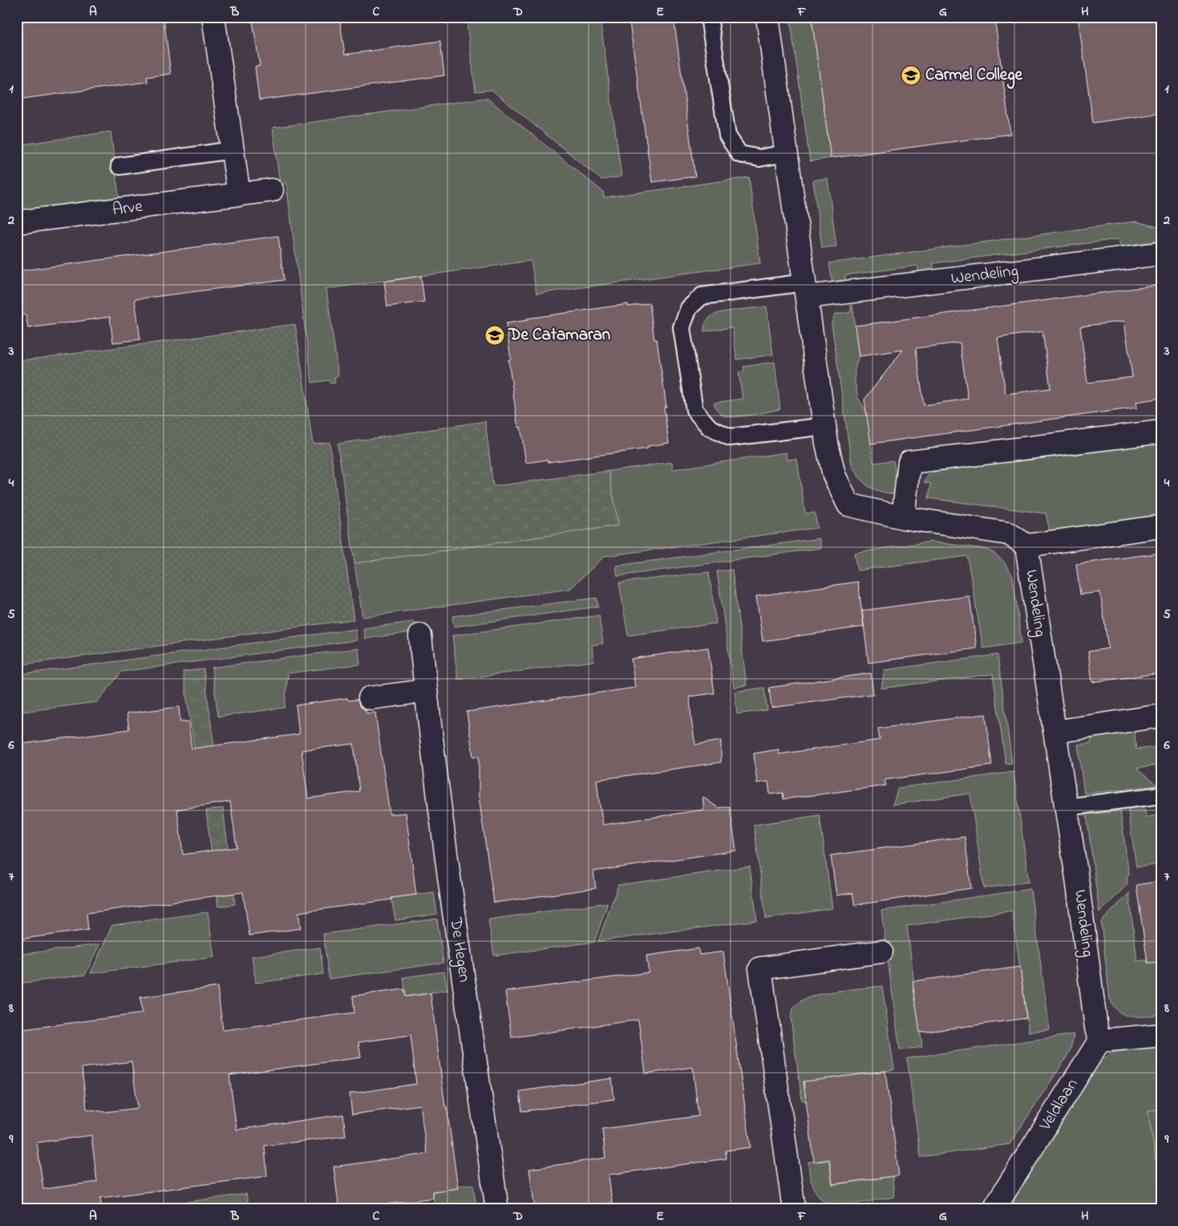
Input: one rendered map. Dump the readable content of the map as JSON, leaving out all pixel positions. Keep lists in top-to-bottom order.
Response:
{
  "streets": {
    "street": [
      "Arve",
      "Wendeling",
      "De Hegen",
      "Veldlaan"
    ]
  },
  "crossings": [
    ["Wendeling", "Veldlaan"]
  ],
  "places": {
    "school or university": ["Carmel College", "De Catamaran"]
  },
  "grid": {
    "columns": [
      "A",
      "B",
      "C",
      "D",
      "E",
      "F",
      "G",
      "H"
    ],
    "rows": [
      "1",
      "2",
      "3",
      "4",
      "5",
      "6",
      "7",
      "8",
      "9"
    ]
  }
}
